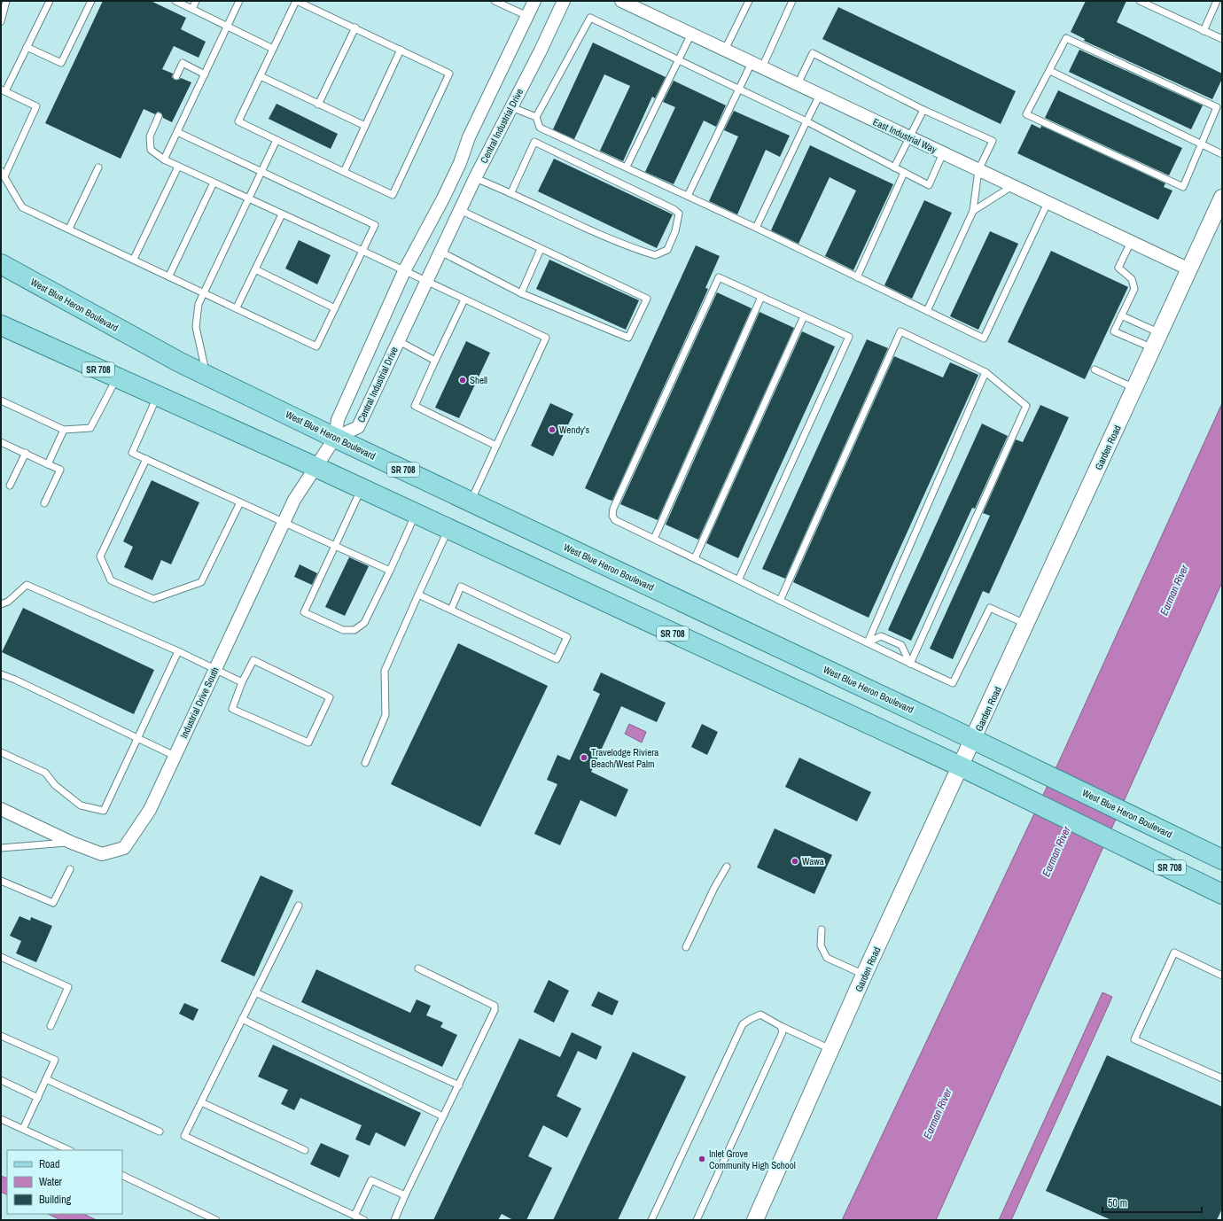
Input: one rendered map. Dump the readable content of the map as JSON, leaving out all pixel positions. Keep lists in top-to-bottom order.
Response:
{
  "streets": {
    "main road": ["West Blue Heron Boulevard", "SR 708"],
    "street": [
      "Central Industrial Drive",
      "East Industrial Way",
      "Garden Road",
      "Industrial Drive South"
    ]
  },
  "crossings": [
    ["Central Industrial Drive", "West Blue Heron Boulevard"],
    ["Central Industrial Drive", "Industrial Drive South"],
    ["East Industrial Way", "Garden Road"],
    ["West Blue Heron Boulevard", "Garden Road"],
    ["West Blue Heron Boulevard", "Industrial Drive South"],
    ["SR 708", "Garden Road"],
    ["SR 708", "Industrial Drive South"]
  ],
  "water": ["Earman River"],
  "places": [
    "Shell",
    "Wendy's",
    "Travelodge Riviera Beach/West Palm",
    "Wawa",
    "Inlet Grove Community High School"
  ],
  "legend": ["Road", "Water", "Building"],
  "scale_bar": "50 m"
}
